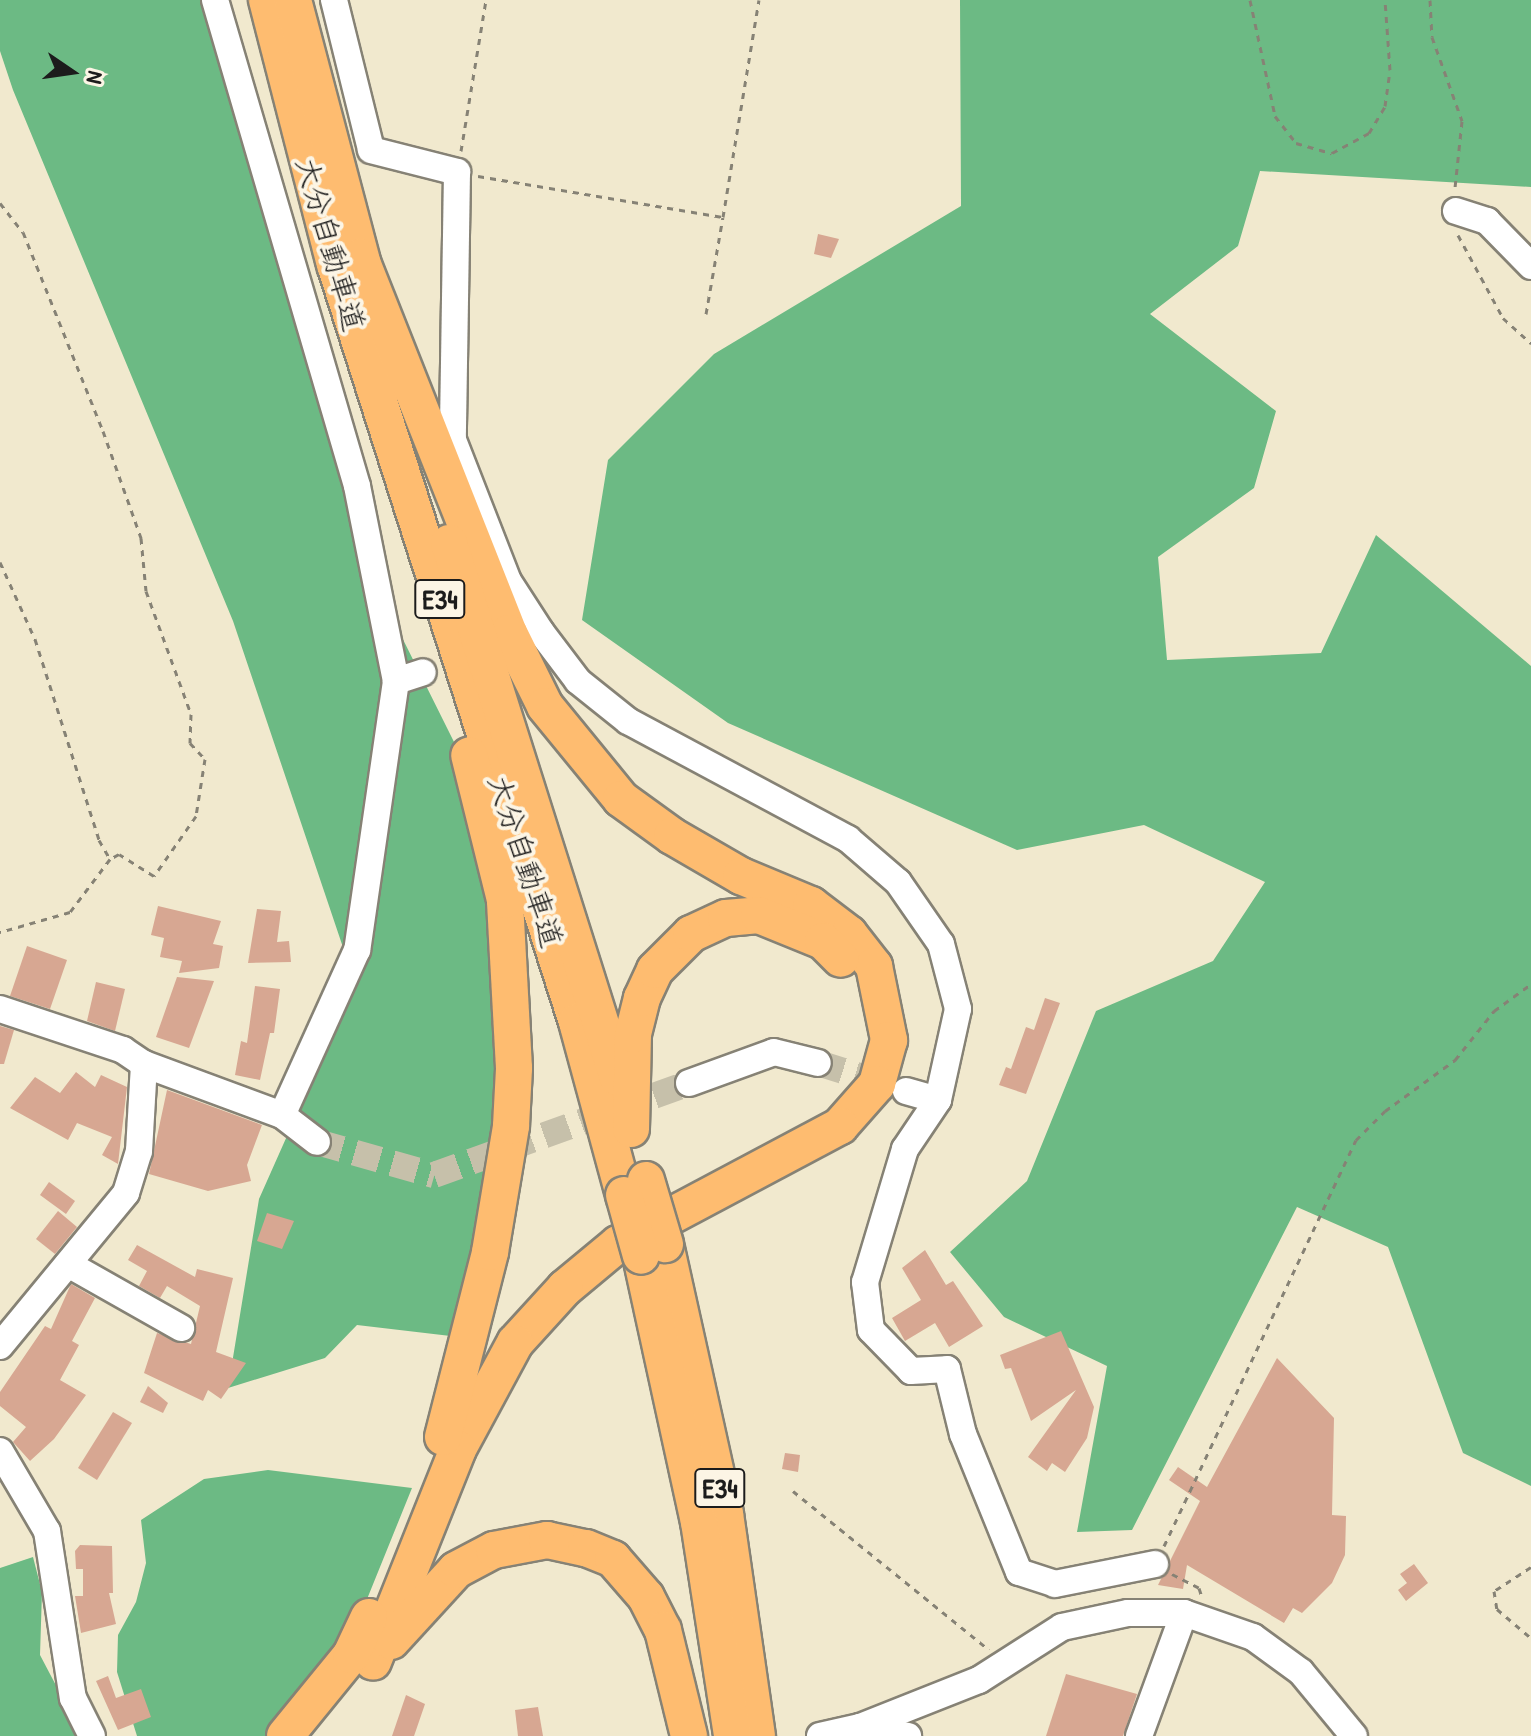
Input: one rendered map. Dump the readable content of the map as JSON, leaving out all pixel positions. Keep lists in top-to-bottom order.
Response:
{
  "streets": {
    "highway": ["大分自動車道", "E34"]
  },
  "north": "right"
}
